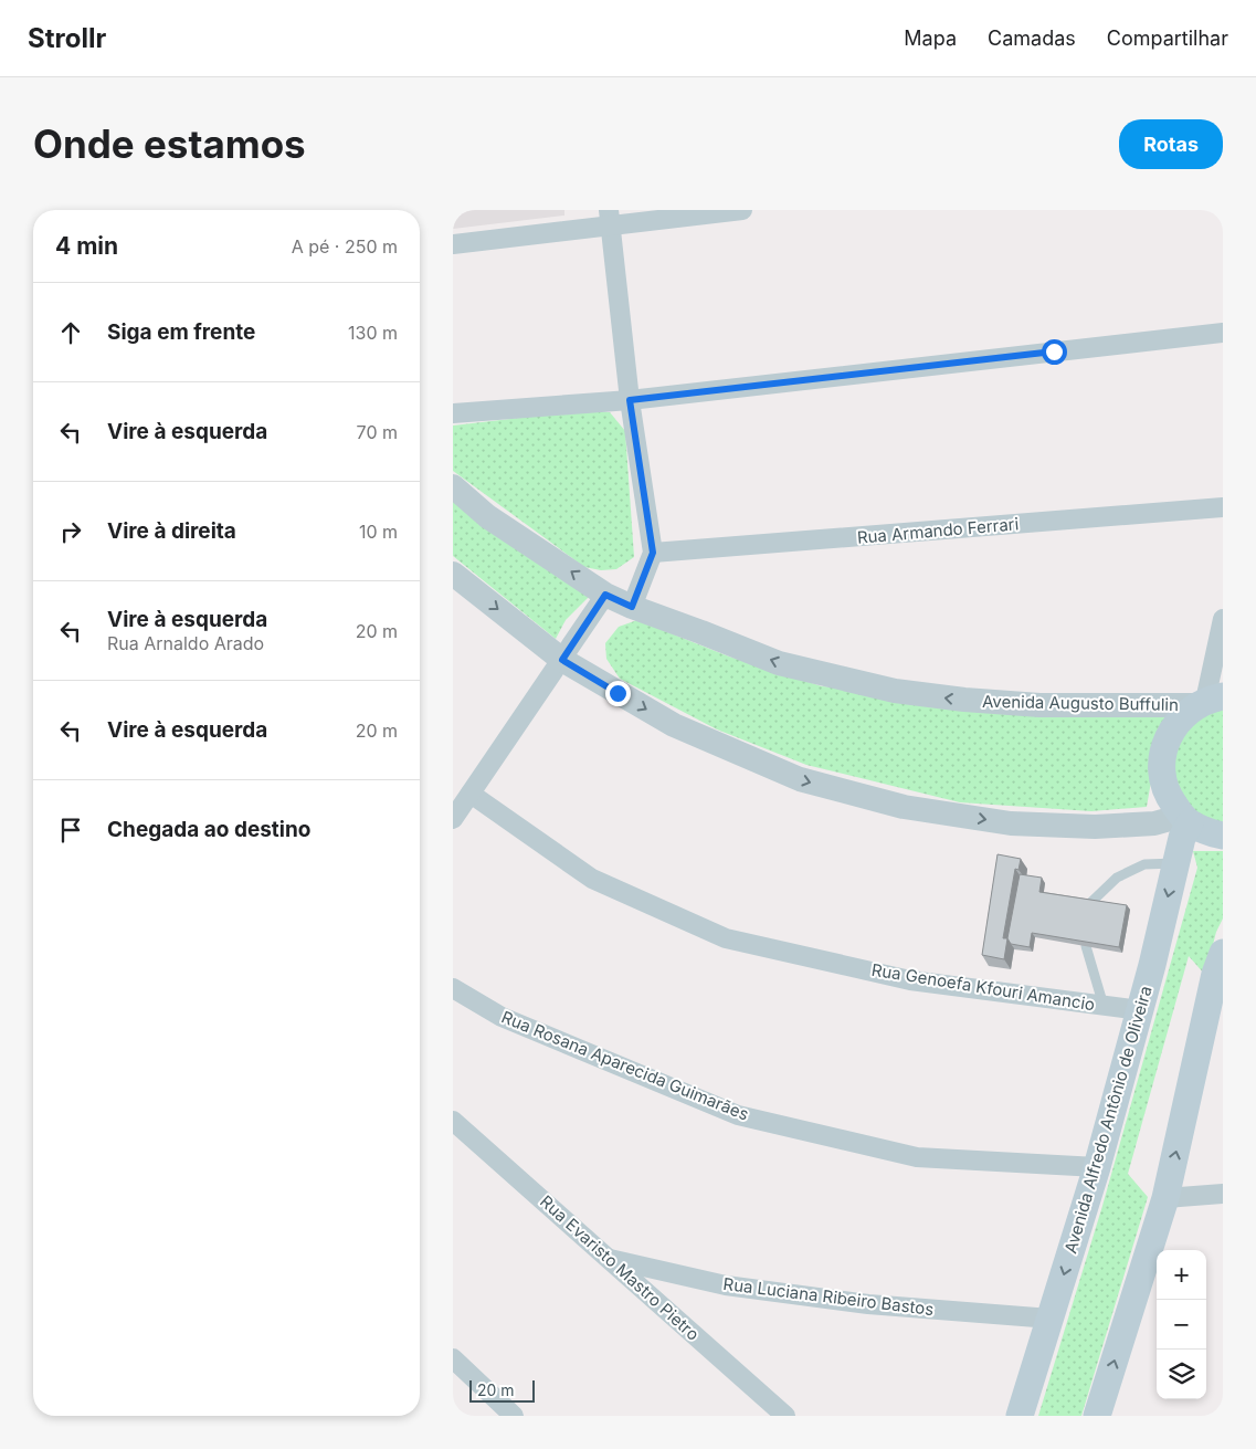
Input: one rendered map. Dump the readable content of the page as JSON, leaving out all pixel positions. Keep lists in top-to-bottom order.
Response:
{
  "streets": {
    "main road": ["Avenida Alfredo Antônio de Oliveira"],
    "street": [
      "Rua Armando Ferrari",
      "Avenida Augusto Buffulin",
      "Rua Genoefa Kfouri Amancio",
      "Rua Rosana Aparecida Guimarães",
      "Rua Evaristo Mastro Pietro",
      "Rua Luciana Ribeiro Bastos"
    ]
  },
  "crossings": [
    ["Rua Genoefa Kfouri Amancio", "Avenida Alfredo Antônio de Oliveira"],
    ["Rua Rosana Aparecida Guimarães", "Avenida Alfredo Antônio de Oliveira"],
    ["Avenida Alfredo Antônio de Oliveira", "Rua Luciana Ribeiro Bastos"],
    ["Rua Evaristo Mastro Pietro", "Rua Luciana Ribeiro Bastos"]
  ],
  "scale_bar": "20 m",
  "page": {
    "header": "Strollr",
    "nav": ["Mapa", "Camadas", "Compartilhar"],
    "buttons": "Rotas",
    "title": "Onde estamos",
    "heading": ["4 min", "A pé · 250 m"],
    "list": [
      ["Siga em frente", "130 m"],
      ["Vire à esquerda", "70 m"],
      ["Vire à direita", "10 m"],
      ["Vire à esquerda", "Rua Arnaldo Arado", "20 m"],
      ["Vire à esquerda", "20 m"],
      "Chegada ao destino"
    ],
    "map_buttons": ["+", "−"],
    "scale": "20 m"
  }
}
